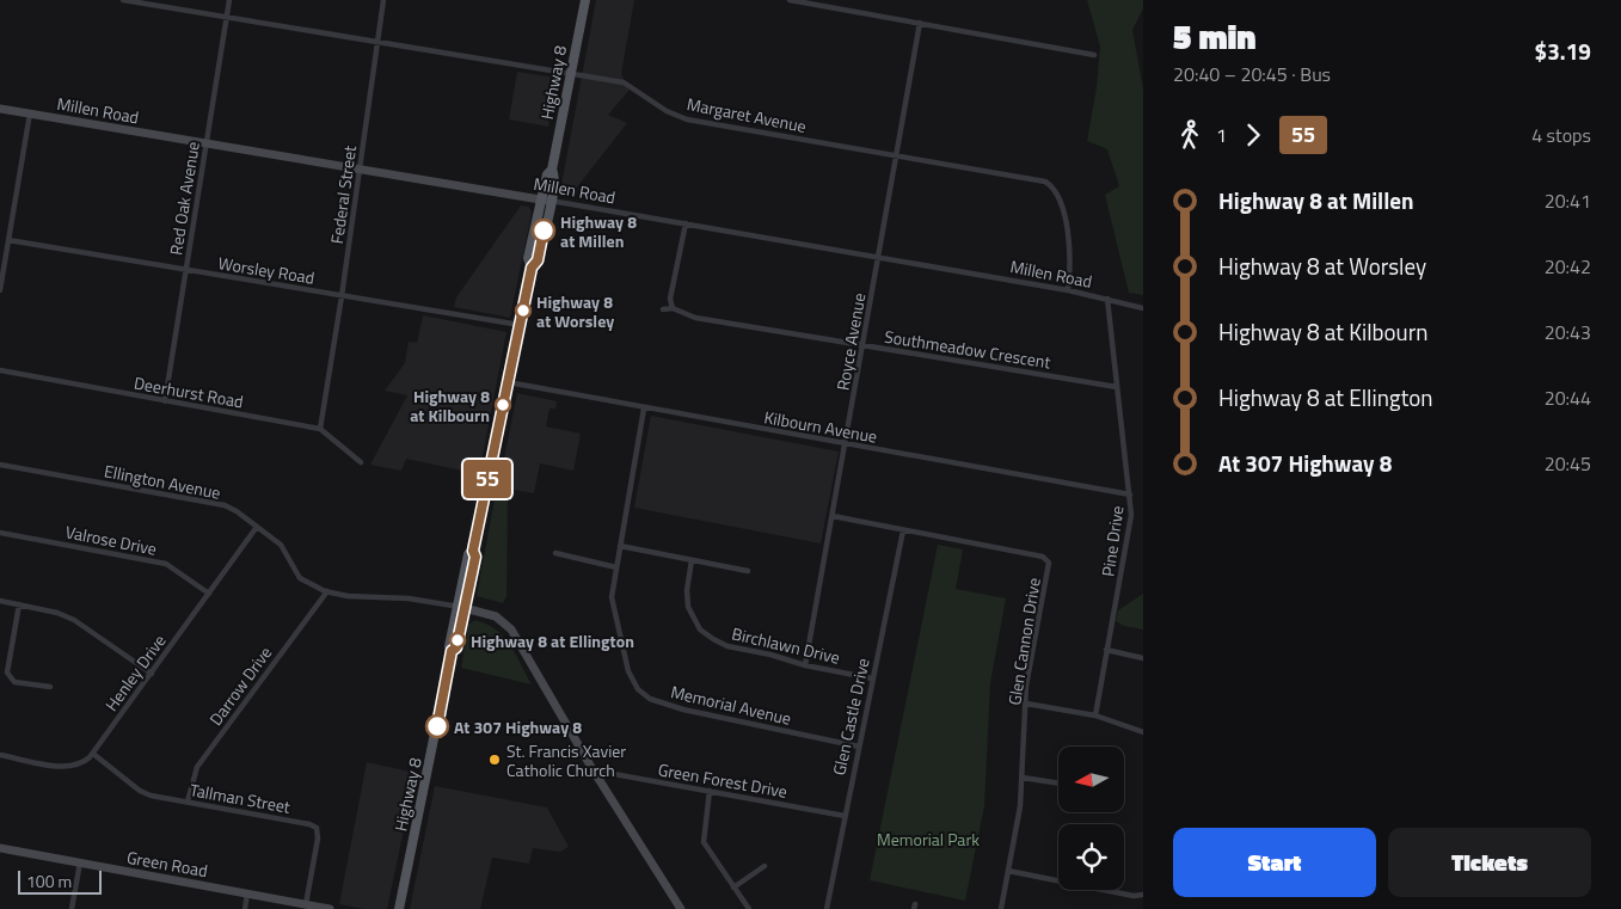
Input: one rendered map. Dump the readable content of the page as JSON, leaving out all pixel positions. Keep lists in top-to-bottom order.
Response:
{
  "streets": {
    "main road": ["Highway 8"],
    "street": [
      "Millen Road",
      "Margaret Avenue",
      "Federal Street",
      "Red Oak Avenue",
      "Worsley Road",
      "Royce Avenue",
      "Southmeadow Crescent",
      "Deerhurst Road",
      "Kilbourn Avenue",
      "Ellington Avenue",
      "Valrose Drive",
      "Pine Drive",
      "Glen Cannon Drive",
      "Birchlawn Drive",
      "Henley Drive",
      "Darrow Drive",
      "Memorial Avenue",
      "Glen Castle Drive",
      "Green Forest Drive",
      "Tallman Street",
      "Green Road"
    ]
  },
  "crossings": [
    ["Highway 8", "Millen Road"],
    ["Highway 8", "Margaret Avenue"],
    ["Highway 8", "Worsley Road"],
    ["Highway 8", "Kilbourn Avenue"],
    ["Highway 8", "Ellington Avenue"],
    ["Millen Road", "Margaret Avenue"],
    ["Millen Road", "Federal Street"],
    ["Millen Road", "Red Oak Avenue"],
    ["Millen Road", "Royce Avenue"],
    ["Millen Road", "Pine Drive"],
    ["Margaret Avenue", "Federal Street"],
    ["Margaret Avenue", "Red Oak Avenue"],
    ["Margaret Avenue", "Royce Avenue"],
    ["Federal Street", "Worsley Road"],
    ["Federal Street", "Deerhurst Road"],
    ["Red Oak Avenue", "Worsley Road"],
    ["Red Oak Avenue", "Deerhurst Road"],
    ["Royce Avenue", "Southmeadow Crescent"],
    ["Royce Avenue", "Kilbourn Avenue"],
    ["Royce Avenue", "Glen Cannon Drive"],
    ["Royce Avenue", "Birchlawn Drive"],
    ["Southmeadow Crescent", "Pine Drive"],
    ["Kilbourn Avenue", "Pine Drive"],
    ["Kilbourn Avenue", "Memorial Avenue"],
    ["Ellington Avenue", "Henley Drive"],
    ["Ellington Avenue", "Darrow Drive"],
    ["Valrose Drive", "Henley Drive"],
    ["Glen Cannon Drive", "Glen Castle Drive"],
    ["Birchlawn Drive", "Glen Castle Drive"],
    ["Henley Drive", "Tallman Street"],
    ["Darrow Drive", "Tallman Street"],
    ["Memorial Avenue", "Glen Castle Drive"],
    ["Glen Castle Drive", "Green Forest Drive"],
    ["Tallman Street", "Green Road"]
  ],
  "parks": ["Memorial Park"],
  "places": [
    "Highway 8 at Millen",
    "Highway 8 at Worsley",
    "Highway 8 at Kilbourn",
    "Highway 8 at Ellington",
    "At 307 Highway 8",
    "St. Francis Xavier Catholic Church"
  ],
  "lines": ["bus line 55"],
  "scale_bar": "100 m",
  "north": "left",
  "page": {
    "on_map": "55",
    "heading": ["5 min", "20:40 – 20:45 · Bus", "$3.19"],
    "legs": ["1", "55", "4 stops"],
    "list": [
      {
        "name": "Highway 8 at Millen",
        "value": "20:41"
      },
      {
        "name": "Highway 8 at Worsley",
        "value": "20:42"
      },
      {
        "name": "Highway 8 at Kilbourn",
        "value": "20:43"
      },
      {
        "name": "Highway 8 at Ellington",
        "value": "20:44"
      },
      {
        "name": "At 307 Highway 8",
        "value": "20:45"
      }
    ],
    "buttons": ["Start", "Tickets"],
    "scale": "100 m"
  }
}
